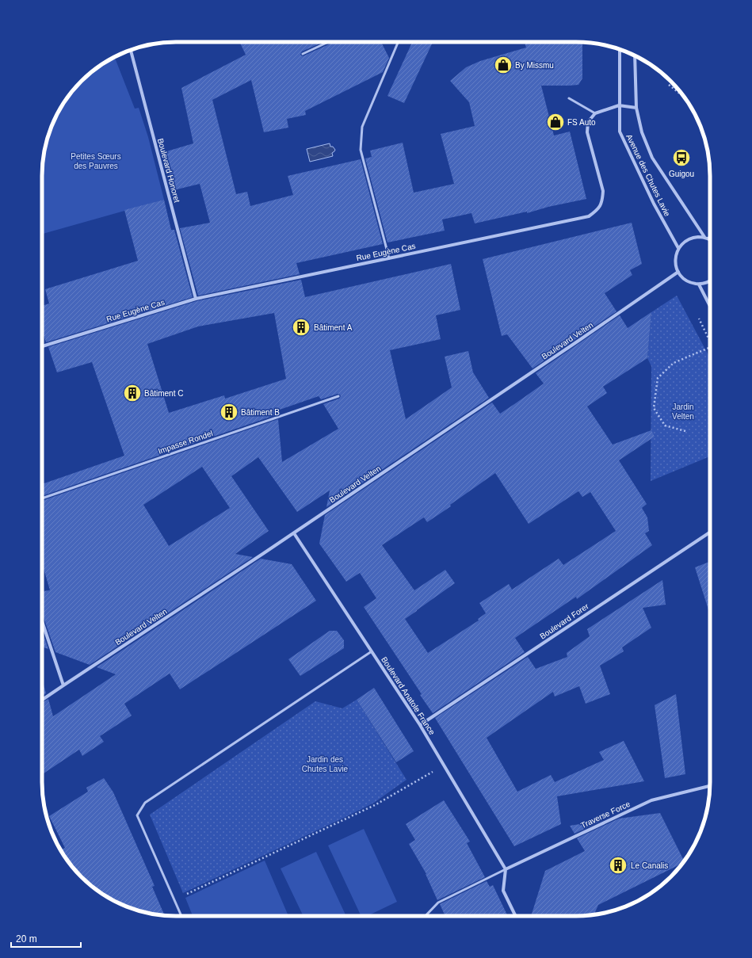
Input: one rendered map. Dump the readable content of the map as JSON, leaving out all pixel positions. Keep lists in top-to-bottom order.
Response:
{
  "streets": {
    "street": [
      "Boulevard Honoret",
      "Avenue des Chutes Lavie",
      "Rue Eugène Cas",
      "Boulevard Velten",
      "Boulevard Forer",
      "Boulevard Anatole France",
      "Traverse Force"
    ],
    "lane": ["Impasse Rondel"]
  },
  "crossings": [
    ["Boulevard Honoret", "Rue Eugène Cas"],
    ["Boulevard Velten", "Boulevard Anatole France"],
    ["Boulevard Forer", "Boulevard Anatole France"],
    ["Boulevard Anatole France", "Traverse Force"]
  ],
  "parks": ["Petites Sœurs des Pauvres", "Jardin Velten", "Jardin des Chutes Lavie"],
  "places": {
    "shop": ["By Missmu", "FS Auto"],
    "bus stop": ["Guigou"],
    "building": [
      "Bâtiment A",
      "Bâtiment C",
      "Bâtiment B",
      "Le Canalis"
    ]
  },
  "scale_bar": "20 m"
}
